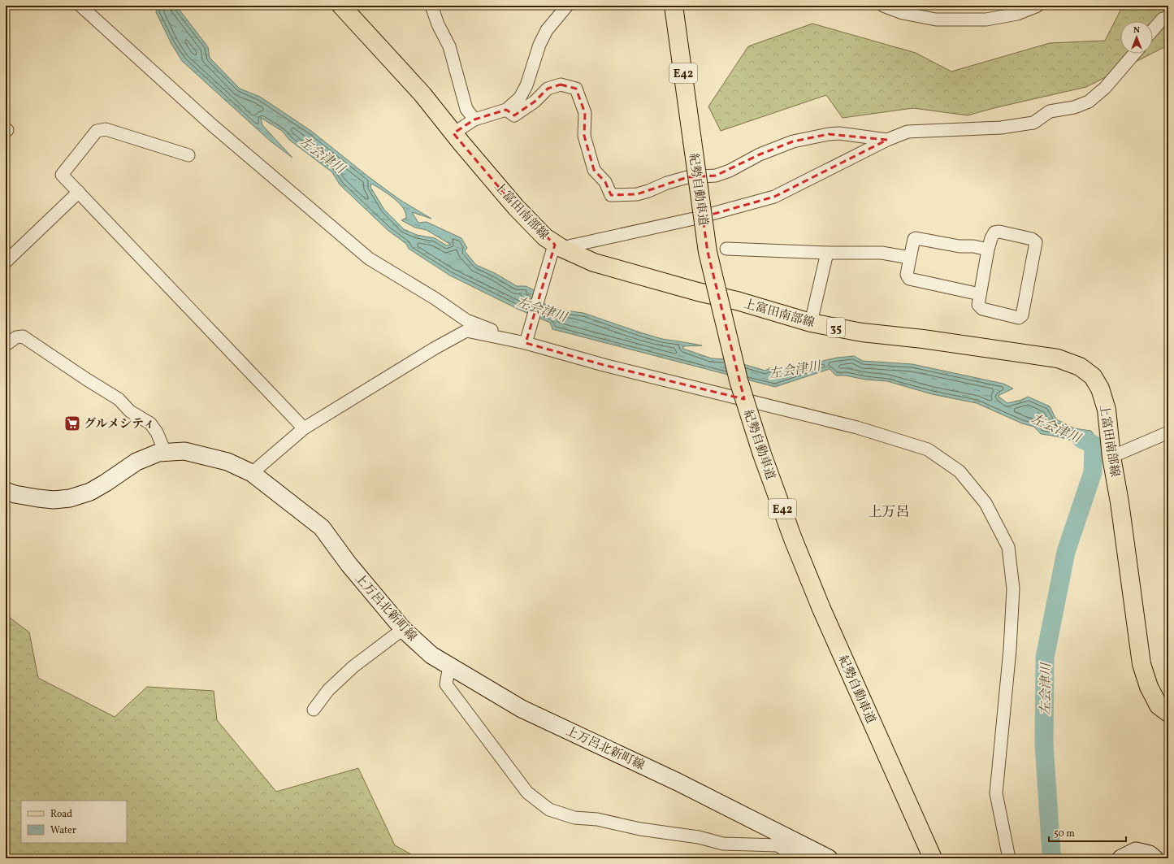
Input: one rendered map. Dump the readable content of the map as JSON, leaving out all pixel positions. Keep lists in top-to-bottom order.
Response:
{
  "streets": {
    "main road": [
      "E42",
      "紀勢自動車道",
      "上富田南部線",
      "35",
      "上万呂北新町線"
    ]
  },
  "districts": ["上万呂"],
  "water": ["左会津川"],
  "places": {
    "supermarket": ["グルメシティ"]
  },
  "legend": ["Road", "Water"],
  "scale_bar": "50 m",
  "north": "top"
}
